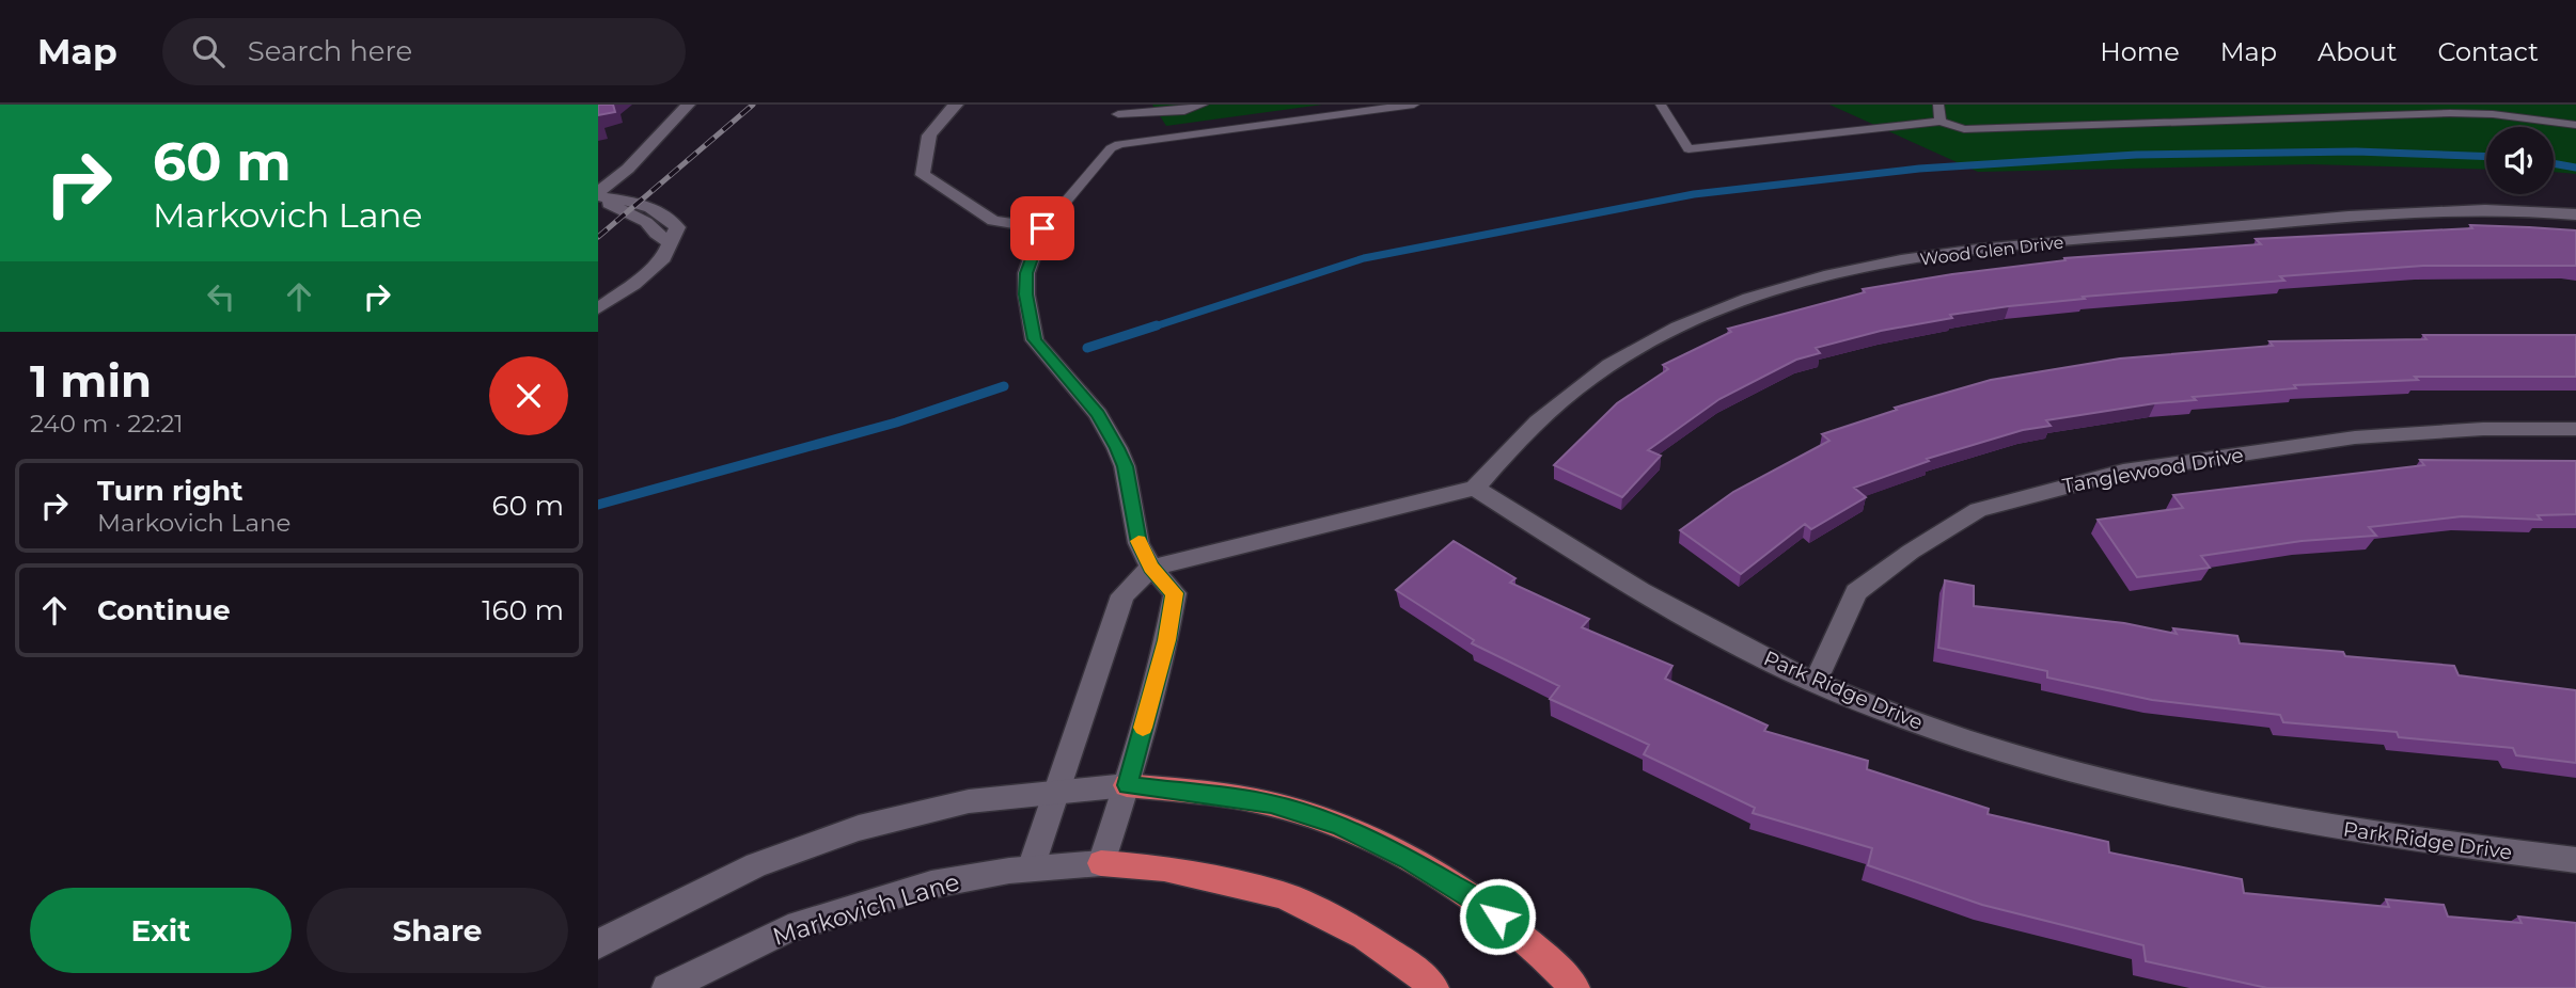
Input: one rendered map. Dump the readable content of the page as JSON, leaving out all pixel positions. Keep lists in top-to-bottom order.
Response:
{
  "streets": {
    "street": [
      "Wood Glen Drive",
      "Tanglewood Drive",
      "Park Ridge Drive",
      "Markovich Lane"
    ]
  },
  "crossings": [
    ["Wood Glen Drive", "Park Ridge Drive"],
    ["Tanglewood Drive", "Park Ridge Drive"]
  ],
  "page": {
    "header": "Map",
    "search": "Search here",
    "nav": [
      "Home",
      "Map",
      "About",
      "Contact"
    ],
    "turn": ["60 m", "Markovich Lane"],
    "heading": ["1 min", "240 m · 22:21"],
    "list": [
      {
        "name": "Turn right",
        "note": "Markovich Lane",
        "value": "60 m"
      },
      {
        "name": "Continue",
        "value": "160 m"
      }
    ],
    "buttons": ["Exit", "Share"]
  }
}
